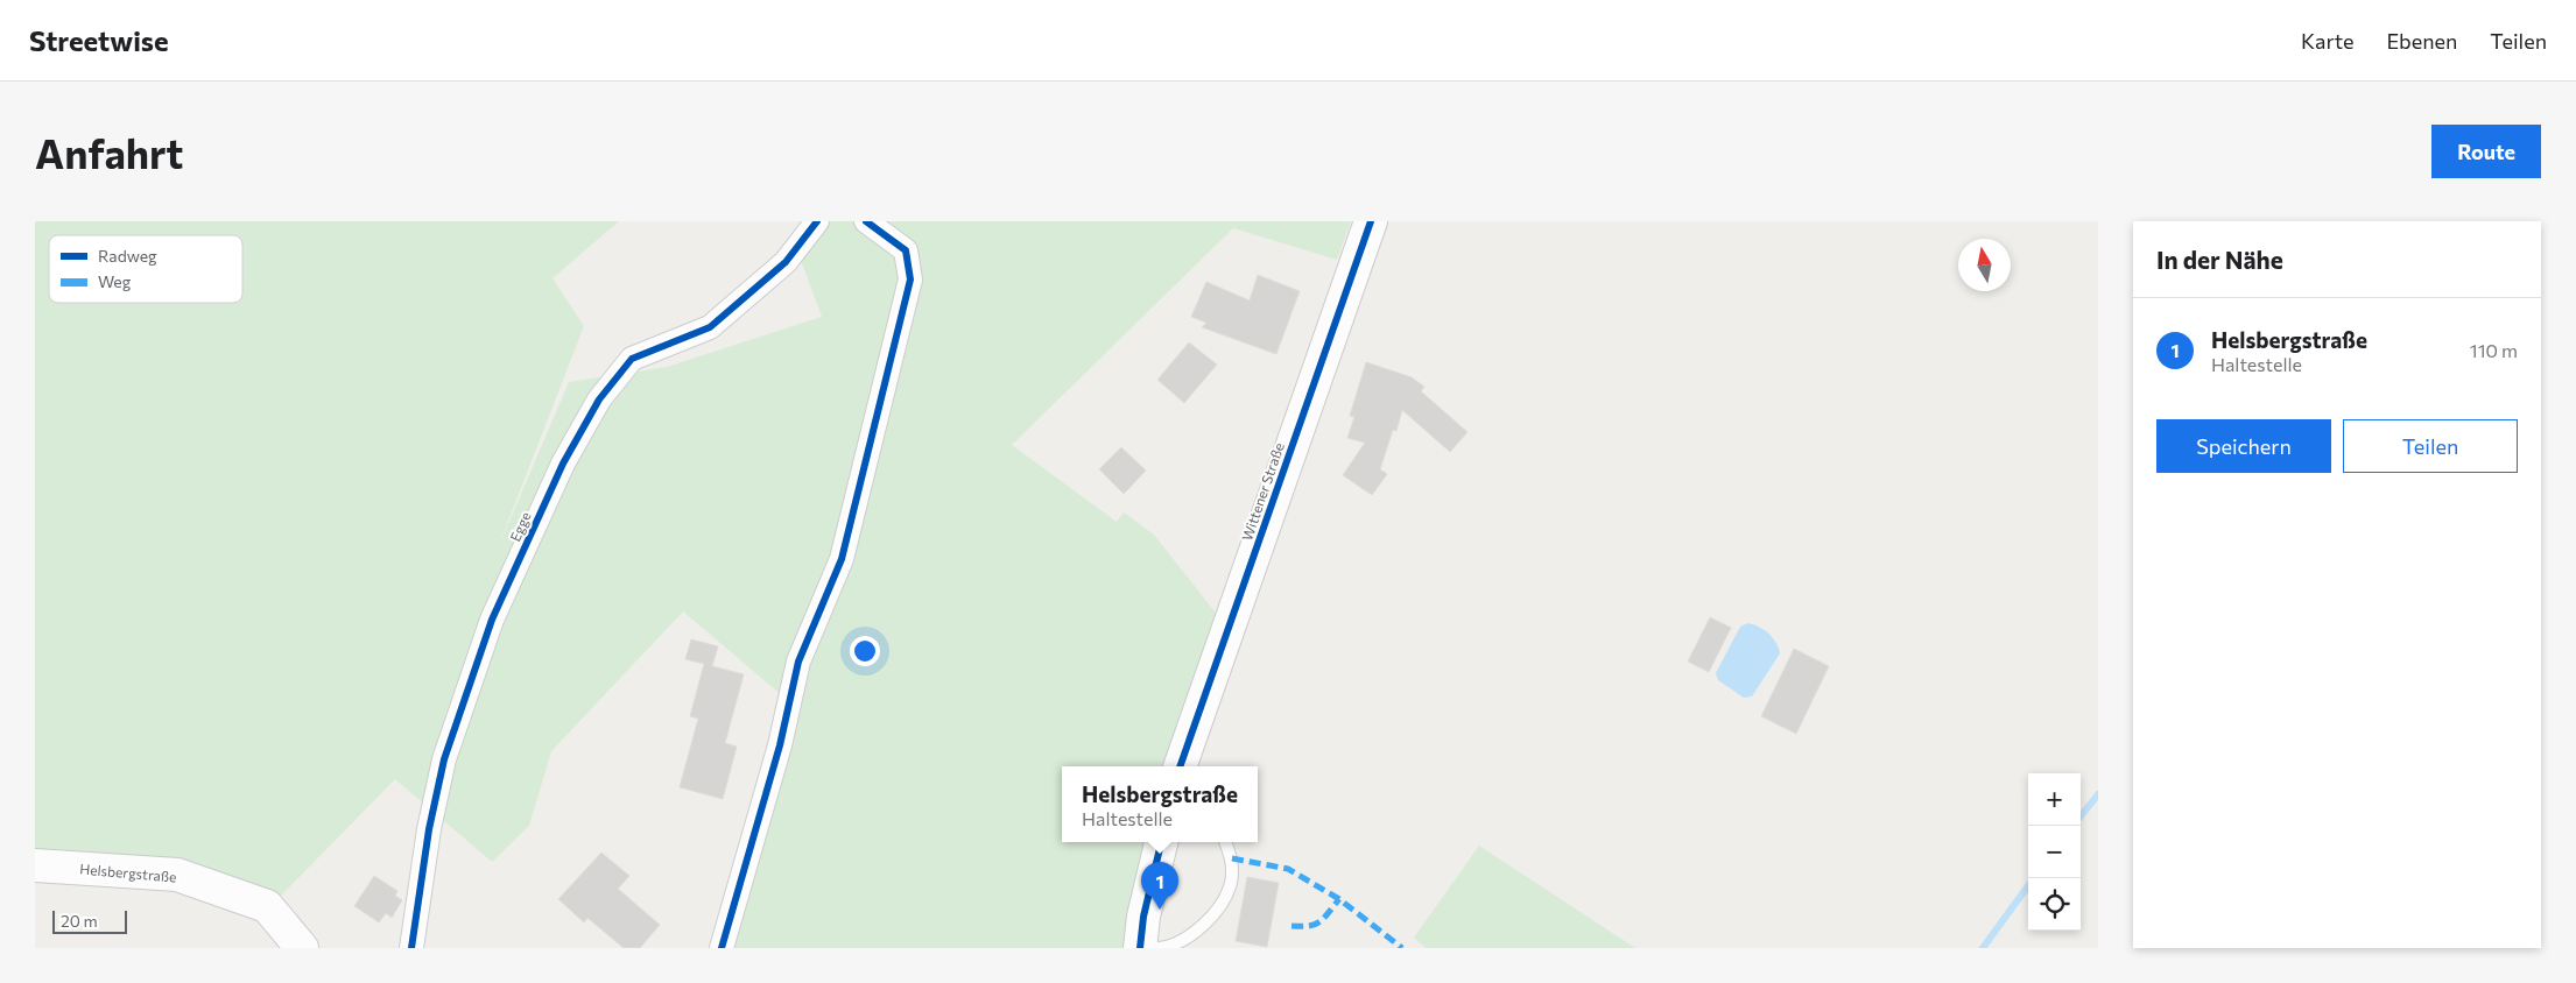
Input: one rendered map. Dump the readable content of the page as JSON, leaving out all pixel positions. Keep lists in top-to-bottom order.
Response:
{
  "streets": {
    "main road": ["Wittener Straße", "Helsbergstraße"],
    "street": ["Egge"]
  },
  "legend": ["Radweg", "Weg"],
  "scale_bar": "20 m",
  "north": "top",
  "page": {
    "header": "Streetwise",
    "nav": ["Karte", "Ebenen", "Teilen"],
    "buttons": [
      "Route",
      ["Speichern", "Teilen"]
    ],
    "title": "Anfahrt",
    "heading": "In der Nähe",
    "list": [
      {
        "mark": "1",
        "name": "Helsbergstraße",
        "note": "Haltestelle",
        "value": "110 m"
      }
    ],
    "popup": ["Helsbergstraße", "Haltestelle"],
    "map_buttons": ["+", "−"],
    "pins": "1",
    "scale": "20 m"
  }
}
